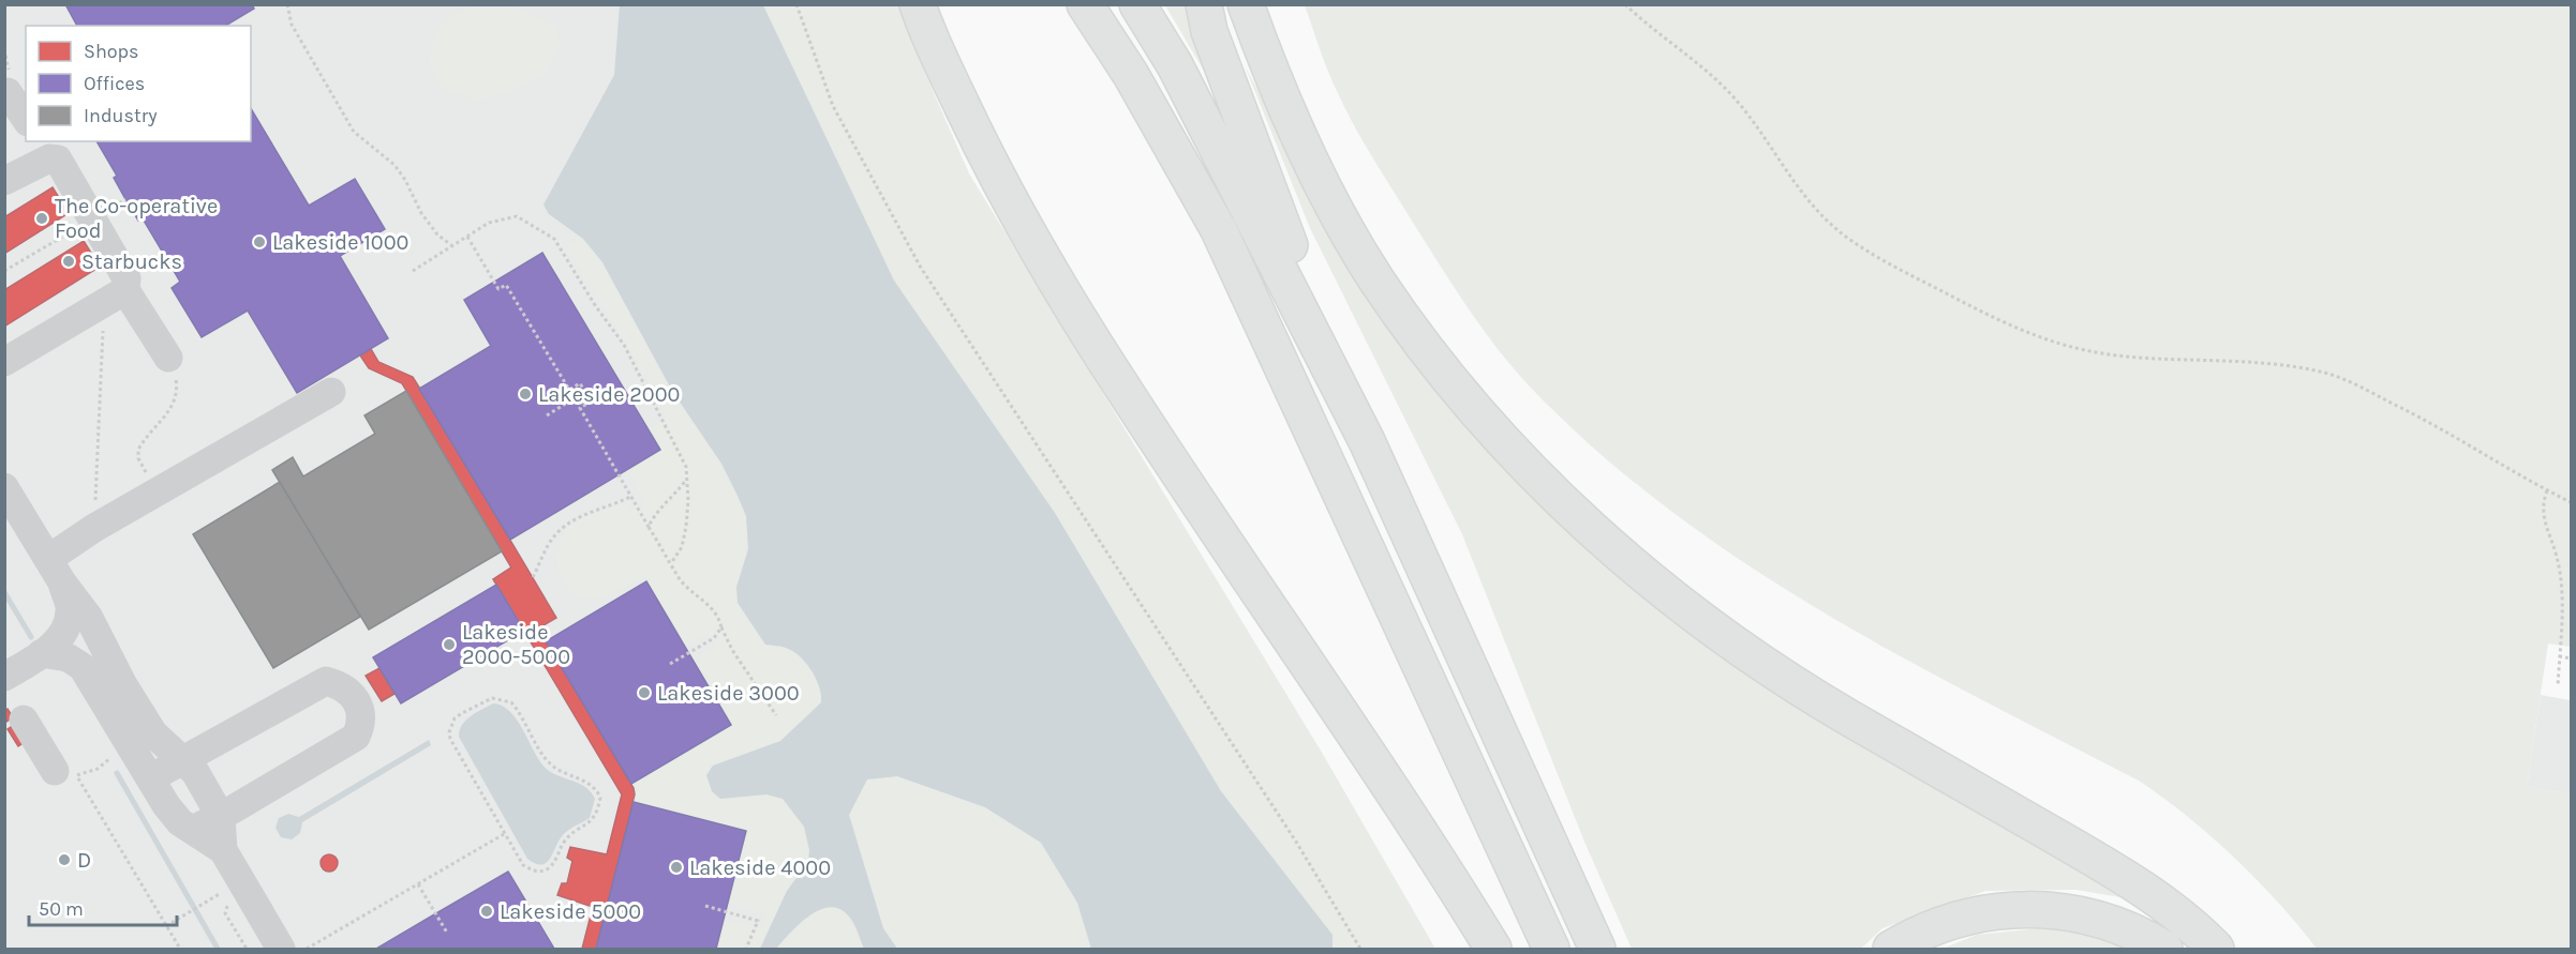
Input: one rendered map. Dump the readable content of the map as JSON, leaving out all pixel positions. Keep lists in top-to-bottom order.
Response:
{
  "places": [
    "The Co-operative Food",
    "Lakeside 1000",
    "Starbucks",
    "Lakeside 2000",
    "Lakeside 2000-5000",
    "Lakeside 3000",
    "D",
    "Lakeside 4000",
    "Lakeside 5000"
  ],
  "legend": ["Shops", "Offices", "Industry"],
  "scale_bar": "50 m"
}
